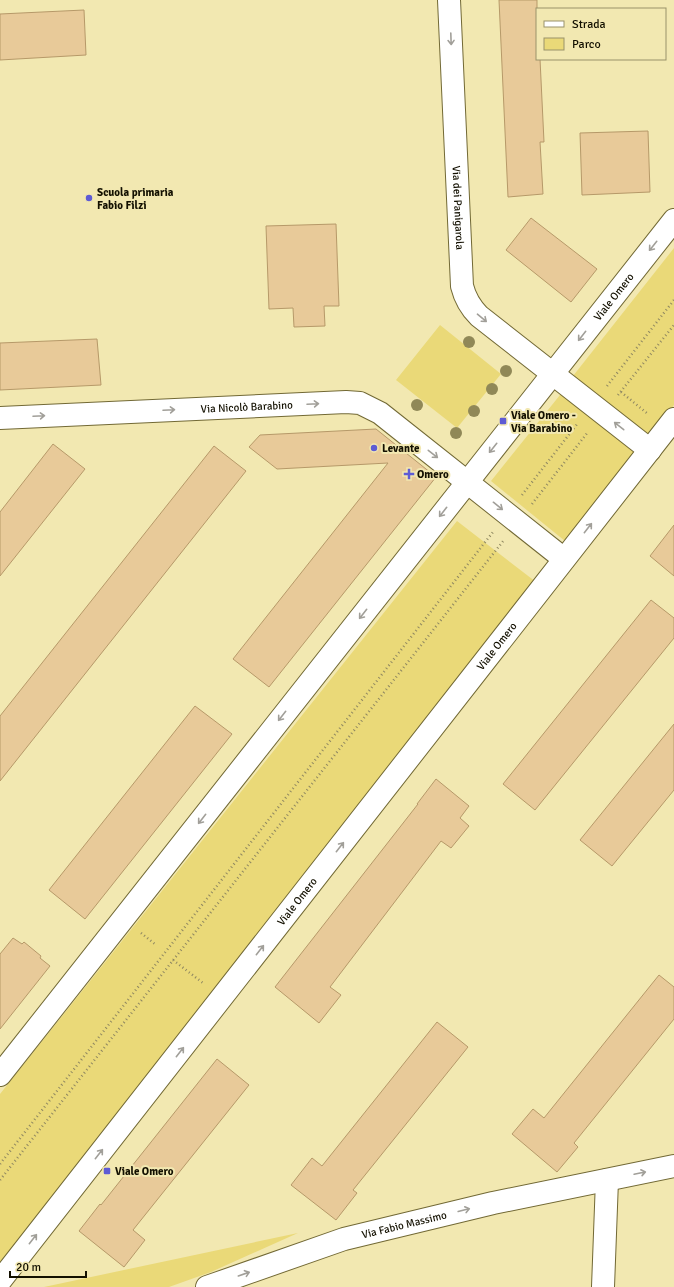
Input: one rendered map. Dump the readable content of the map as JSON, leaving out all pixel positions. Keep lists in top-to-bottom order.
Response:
{
  "streets": {
    "street": [
      "Via dei Panigarola",
      "Viale Omero",
      "Via Nicolò Barabino",
      "Via Fabio Massimo"
    ]
  },
  "crossings": [
    ["Via dei Panigarola", "Viale Omero"],
    ["Viale Omero", "Via Nicolò Barabino"]
  ],
  "one_way": ["Via dei Panigarola", "Via Nicolò Barabino", "Via Fabio Massimo"],
  "places": {
    "other": ["Scuola primaria Fabio Filzi", "Levante"],
    "transit": ["Viale Omero - Via Barabino", "Viale Omero"],
    "health": ["Omero"]
  },
  "legend": ["Strada", "Parco"],
  "scale_bar": "20 m"
}
